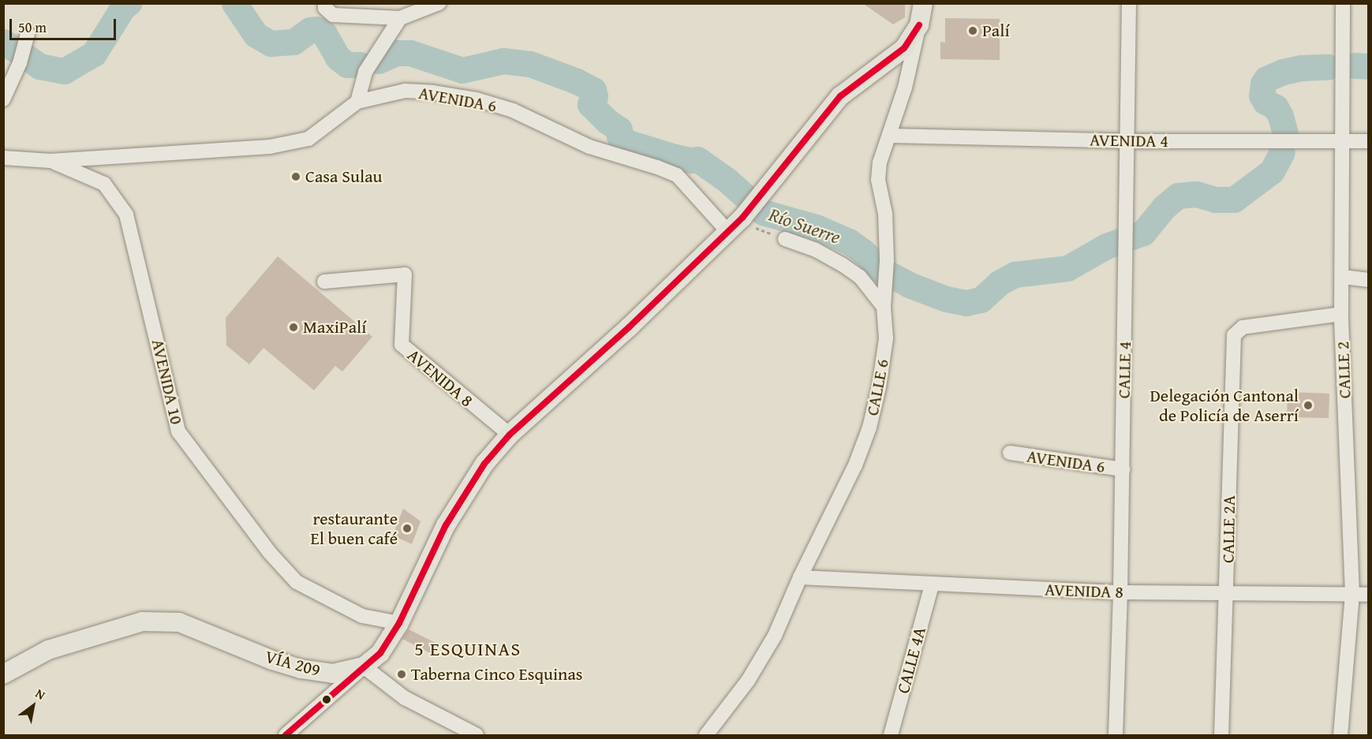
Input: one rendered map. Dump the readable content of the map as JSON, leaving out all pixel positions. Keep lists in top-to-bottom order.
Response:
{
  "streets": {
    "main road": ["CALLE 6", "VÍA 209"],
    "street": [
      "AVENIDA 6",
      "AVENIDA 4",
      "CALLE 4",
      "CALLE 2",
      "AVENIDA 8",
      "AVENIDA 10",
      "CALLE 2A",
      "CALLE 4A"
    ]
  },
  "crossings": [
    ["AVENIDA 6", "CALLE 4"],
    ["AVENIDA 6", "AVENIDA 10"],
    ["AVENIDA 6", "VÍA 209"],
    ["AVENIDA 4", "CALLE 4"],
    ["AVENIDA 4", "CALLE 2"],
    ["AVENIDA 4", "CALLE 6"],
    ["CALLE 4", "AVENIDA 8"],
    ["CALLE 2", "AVENIDA 8"],
    ["CALLE 2", "CALLE 2A"],
    ["AVENIDA 8", "CALLE 6"],
    ["AVENIDA 8", "CALLE 2A"],
    ["AVENIDA 8", "CALLE 4A"],
    ["AVENIDA 8", "VÍA 209"],
    ["AVENIDA 10", "VÍA 209"],
    ["CALLE 6", "VÍA 209"]
  ],
  "districts": ["5 ESQUINAS"],
  "water": ["Río Suerre"],
  "places": [
    "Palí",
    "Casa Sulau",
    "MaxiPalí",
    "Delegación Cantonal de Policía de Aserrí",
    "restaurante El buen café",
    "Taberna Cinco Esquinas"
  ],
  "scale_bar": "50 m",
  "north": "top right"
}
